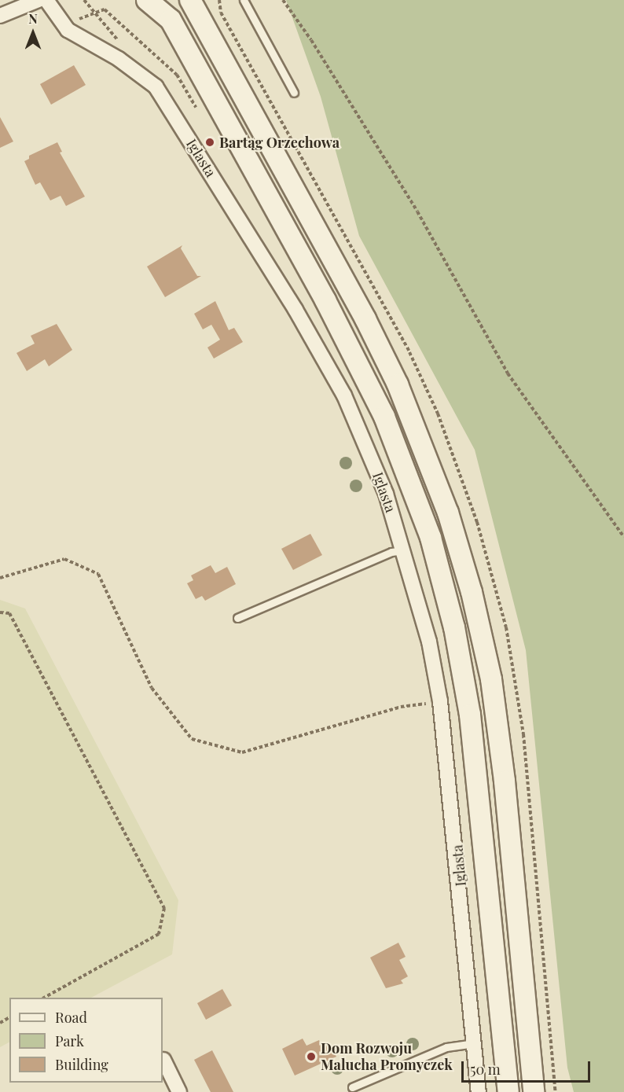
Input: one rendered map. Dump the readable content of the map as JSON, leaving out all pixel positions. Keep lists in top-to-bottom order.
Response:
{
  "streets": {
    "street": ["Iglasta"]
  },
  "places": ["Bartąg Orzechowa", "Dom Rozwoju Malucha Promyczek"],
  "legend": ["Road", "Park", "Building"],
  "scale_bar": "50 m",
  "north": "top"
}
